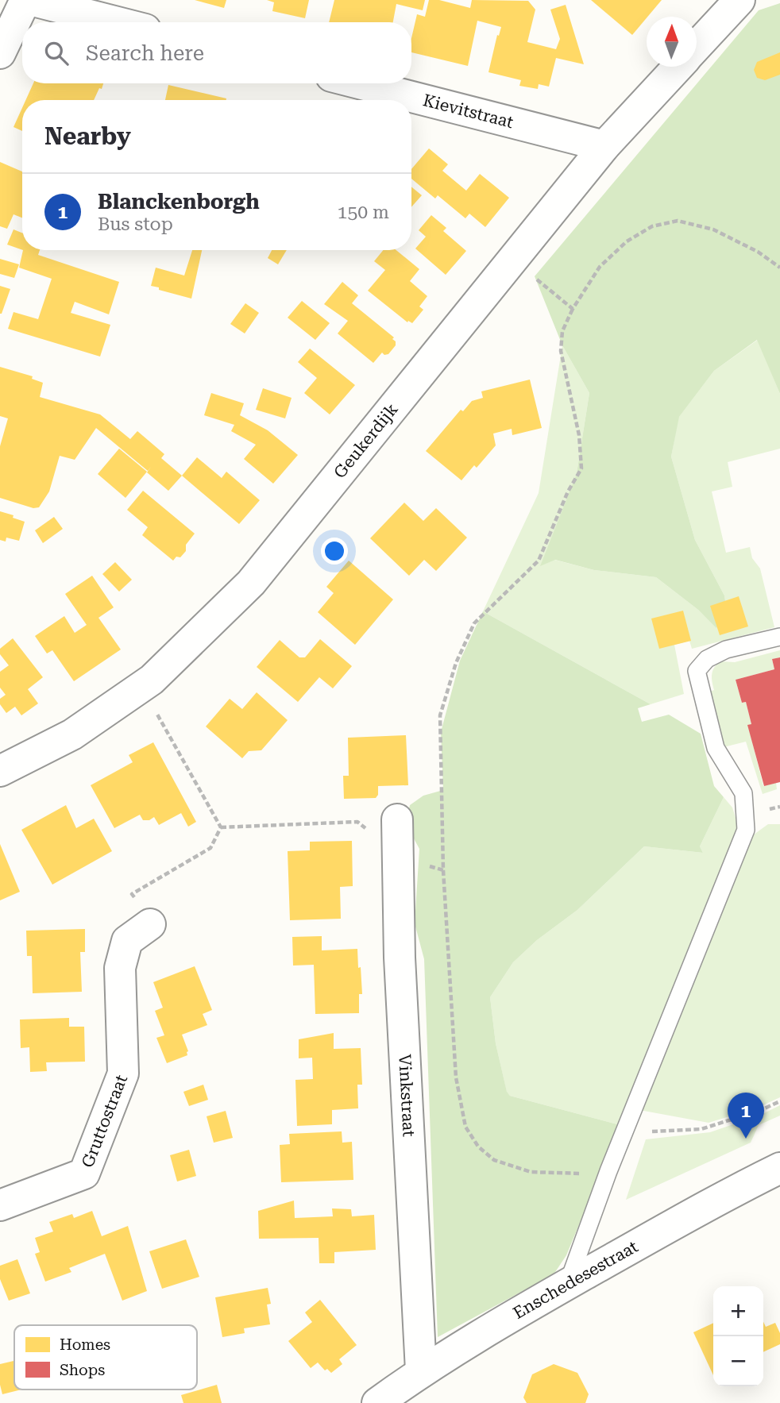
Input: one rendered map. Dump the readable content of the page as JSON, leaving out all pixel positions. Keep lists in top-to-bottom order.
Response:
{
  "streets": {
    "street": [
      "Kievitstraat",
      "Geukerdijk",
      "Vinkstraat",
      "Gruttostraat",
      "Enschedesestraat"
    ]
  },
  "crossings": [
    ["Kievitstraat", "Geukerdijk"],
    ["Vinkstraat", "Enschedesestraat"]
  ],
  "legend": ["Homes", "Shops"],
  "north": "top",
  "page": {
    "search": "Search here",
    "heading": "Nearby",
    "list": [
      {
        "mark": "1",
        "name": "Blanckenborgh",
        "note": "Bus stop",
        "value": "150 m"
      }
    ],
    "pins": "1",
    "map_buttons": ["+", "−"]
  }
}
